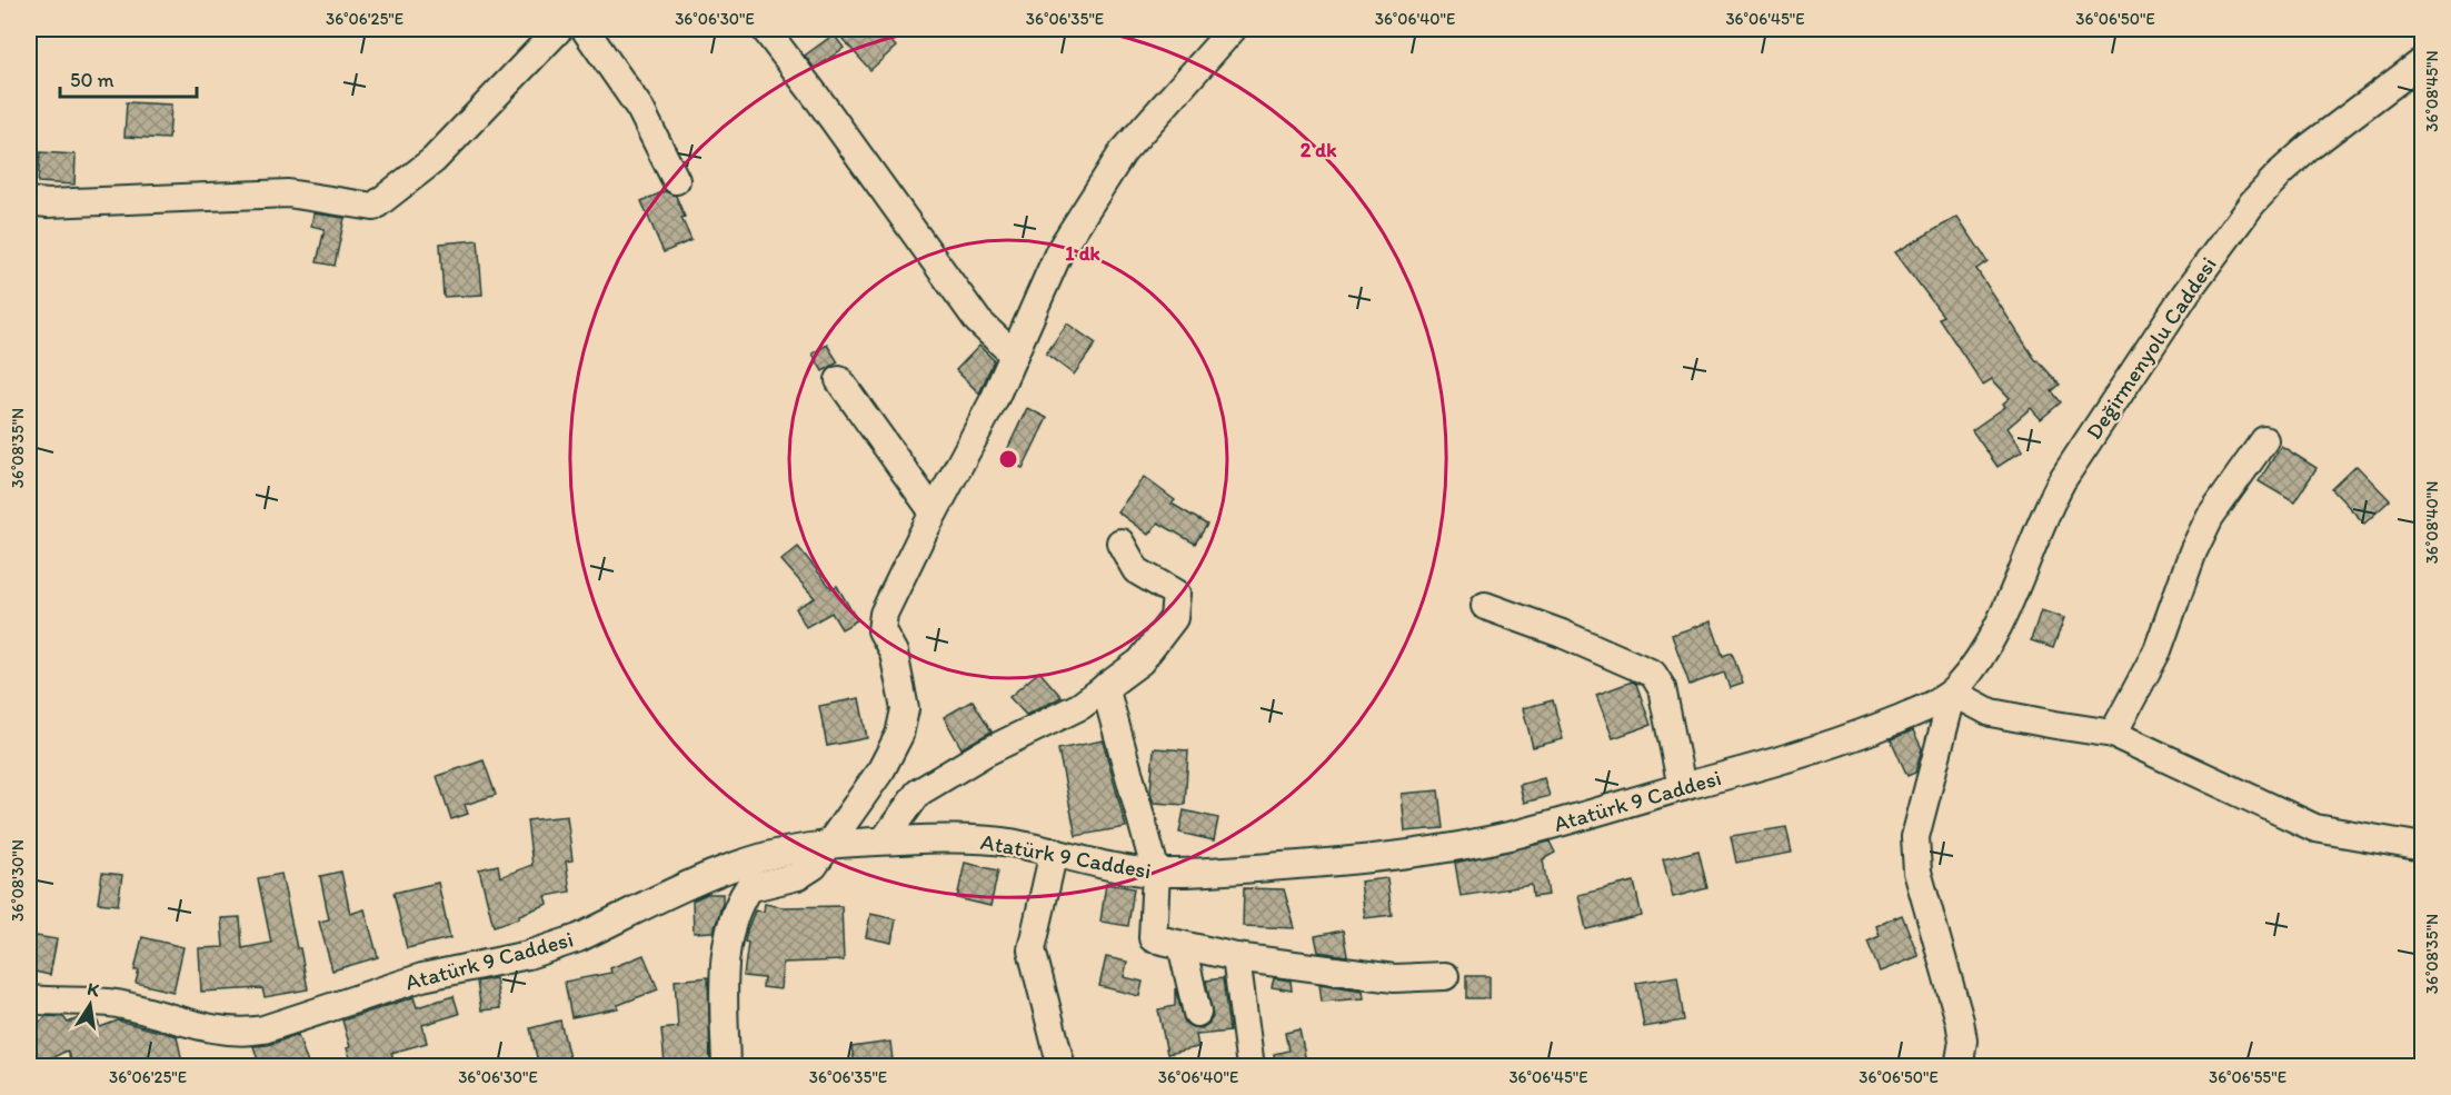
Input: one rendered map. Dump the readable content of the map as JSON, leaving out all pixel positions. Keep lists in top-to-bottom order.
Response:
{
  "streets": {
    "street": ["Değirmenyolu Caddesi", "Atatürk 9 Caddesi"]
  },
  "crossings": [
    ["Değirmenyolu Caddesi", "Atatürk 9 Caddesi"]
  ],
  "scale_bar": "50 m",
  "north": "top",
  "coordinates": [
    "36°06'25\"E",
    "36°06'30\"E",
    "36°06'35\"E",
    "36°06'40\"E",
    "36°06'45\"E",
    "36°06'50\"E",
    "36°08'45\"N",
    "36°08'35\"N",
    "36°08'40\"N",
    "36°08'30\"N",
    "36°06'55\"E"
  ],
  "rings": ["2 dk", "1 dk"]
}
